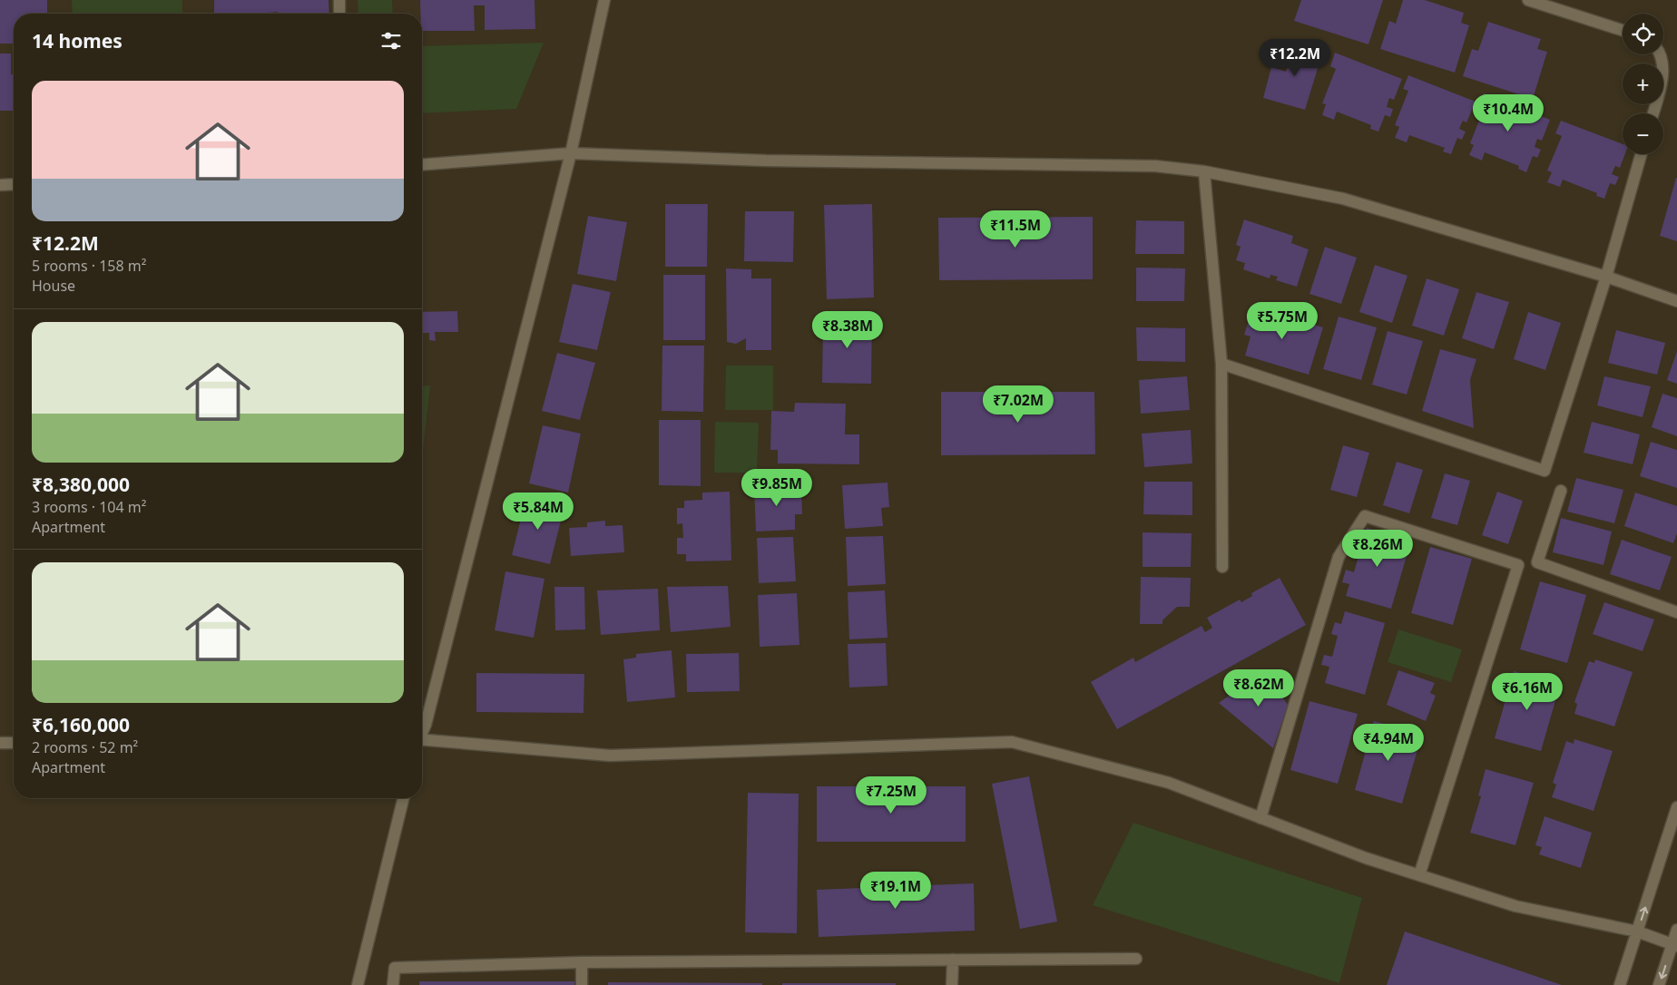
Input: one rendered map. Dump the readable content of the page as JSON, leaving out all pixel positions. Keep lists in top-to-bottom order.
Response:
{
  "page": {
    "map_buttons": ["+", "−"],
    "heading": "14 homes",
    "price": [
      "₹12.2M",
      "₹10.4M",
      "₹11.5M",
      "₹5.75M",
      "₹8.38M",
      "₹7.02M",
      "₹9.85M",
      "₹5.84M",
      "₹8.26M",
      "₹8.62M",
      "₹6.16M",
      "₹4.94M",
      "₹7.25M",
      "₹19.1M"
    ],
    "list": [
      {
        "name": "₹12.2M",
        "note": "5 rooms · 158 m² · House"
      },
      {
        "name": "₹8,380,000",
        "note": "3 rooms · 104 m² · Apartment"
      },
      {
        "name": "₹6,160,000",
        "note": "2 rooms · 52 m² · Apartment"
      }
    ]
  }
}
